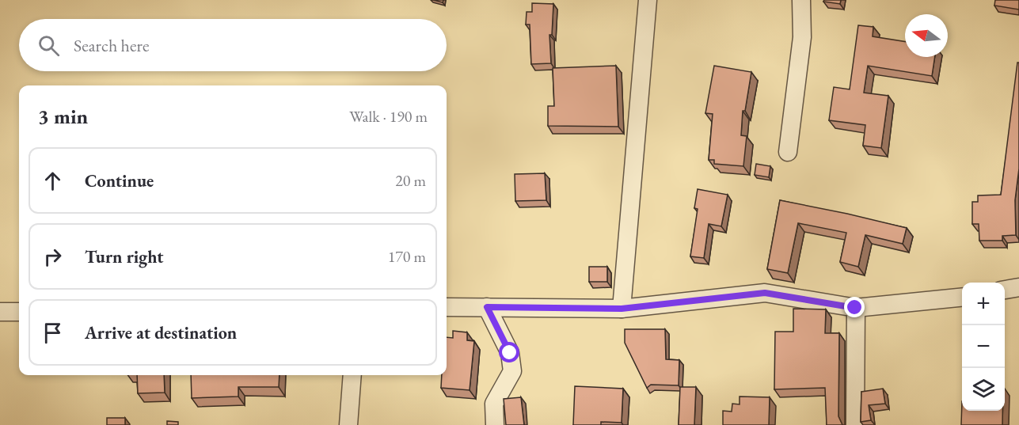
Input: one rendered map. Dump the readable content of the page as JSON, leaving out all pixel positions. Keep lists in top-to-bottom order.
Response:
{
  "north": "left",
  "page": {
    "search": "Search here",
    "heading": ["3 min", "Walk · 190 m"],
    "list": [
      ["Continue", "20 m"],
      ["Turn right", "170 m"],
      "Arrive at destination"
    ],
    "map_buttons": ["+", "−"]
  }
}
